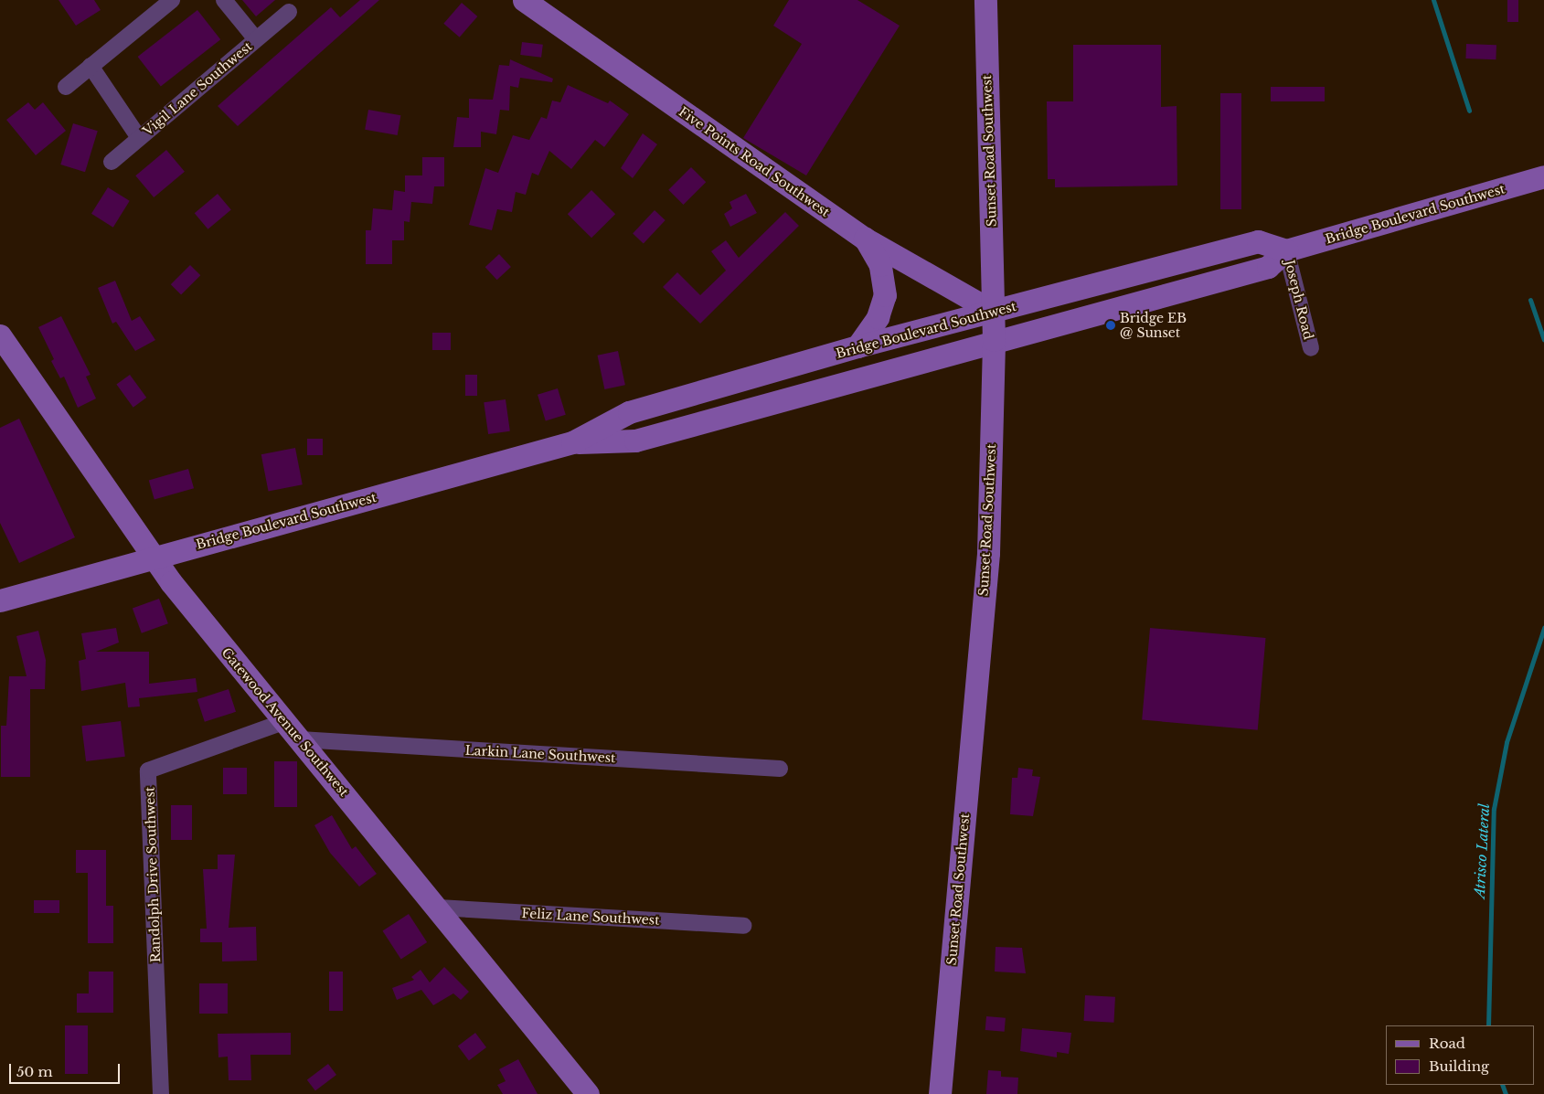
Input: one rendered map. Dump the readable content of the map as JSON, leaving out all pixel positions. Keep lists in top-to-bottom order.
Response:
{
  "streets": {
    "street": [
      "Vigil Lane Southwest",
      "Sunset Road Southwest",
      "Five Points Road Southwest",
      "Bridge Boulevard Southwest",
      "Joseph Road",
      "Gatewood Avenue Southwest",
      "Larkin Lane Southwest",
      "Randolph Drive Southwest",
      "Feliz Lane Southwest"
    ]
  },
  "crossings": [
    ["Sunset Road Southwest", "Five Points Road Southwest"],
    ["Sunset Road Southwest", "Bridge Boulevard Southwest"],
    ["Five Points Road Southwest", "Bridge Boulevard Southwest"],
    ["Bridge Boulevard Southwest", "Joseph Road"],
    ["Bridge Boulevard Southwest", "Gatewood Avenue Southwest"],
    ["Gatewood Avenue Southwest", "Larkin Lane Southwest"],
    ["Gatewood Avenue Southwest", "Randolph Drive Southwest"],
    ["Gatewood Avenue Southwest", "Feliz Lane Southwest"]
  ],
  "water": ["Atrisco Lateral"],
  "places": ["Bridge EB @ Sunset"],
  "legend": ["Road", "Building"],
  "scale_bar": "50 m"
}
